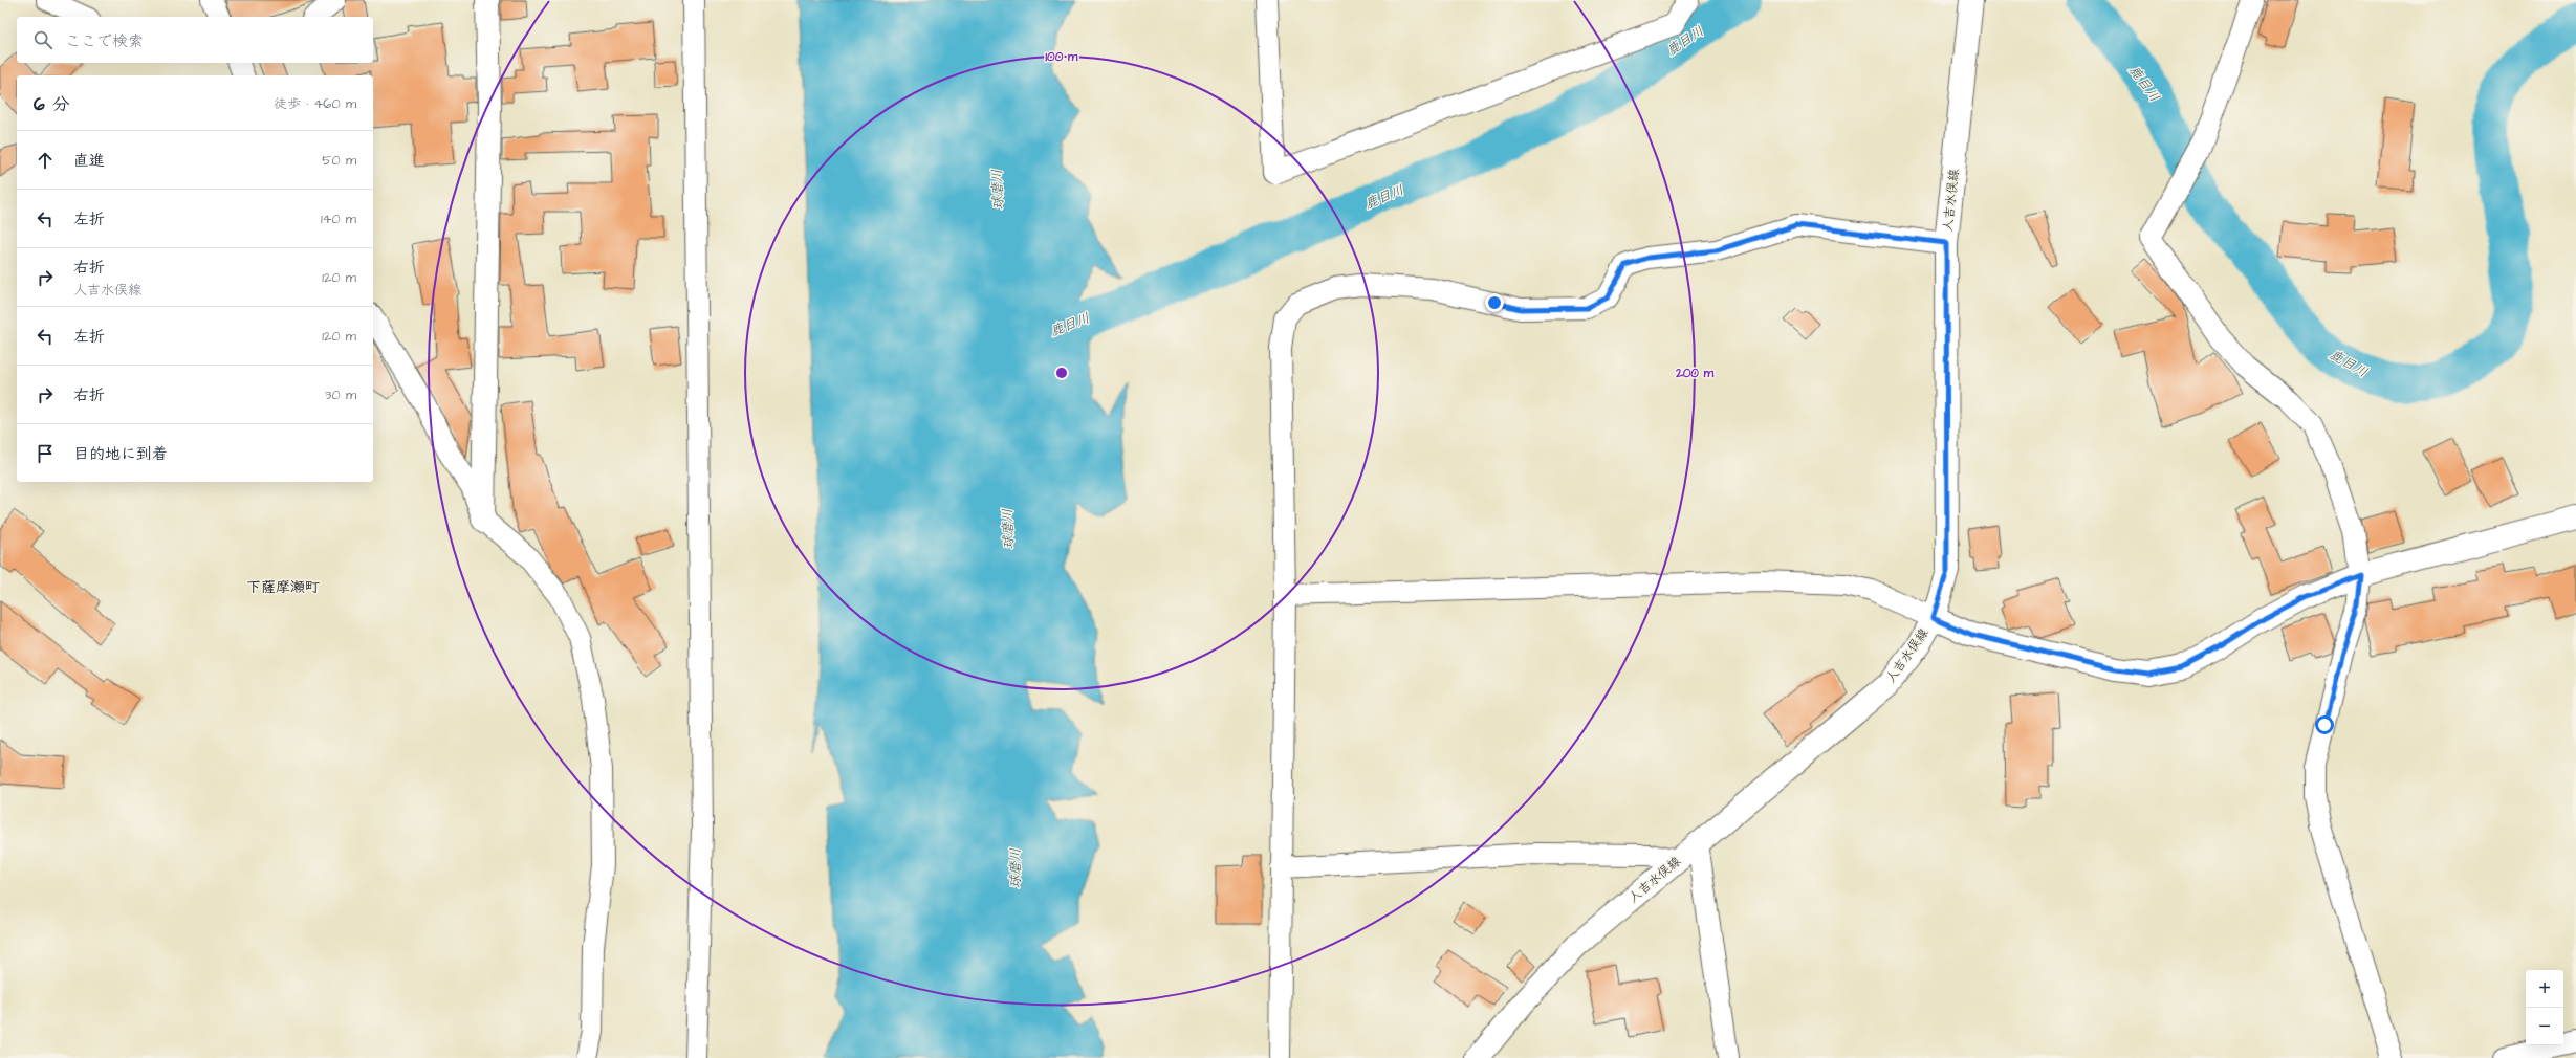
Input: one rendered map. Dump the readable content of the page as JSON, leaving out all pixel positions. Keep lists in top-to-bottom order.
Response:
{
  "streets": {
    "main road": ["人吉水俣線"]
  },
  "districts": ["下薩摩瀬町"],
  "water": ["鹿目川", "球磨川"],
  "page": {
    "search": "ここで検索",
    "heading": ["6 分", "徒歩 · 460 m"],
    "list": [
      ["直進", "50 m"],
      ["左折", "140 m"],
      ["右折", "人吉水俣線", "120 m"],
      ["左折", "120 m"],
      ["右折", "30 m"],
      "目的地に到着"
    ],
    "map_buttons": ["+", "−"]
  },
  "rings": ["100 m", "200 m"]
}
